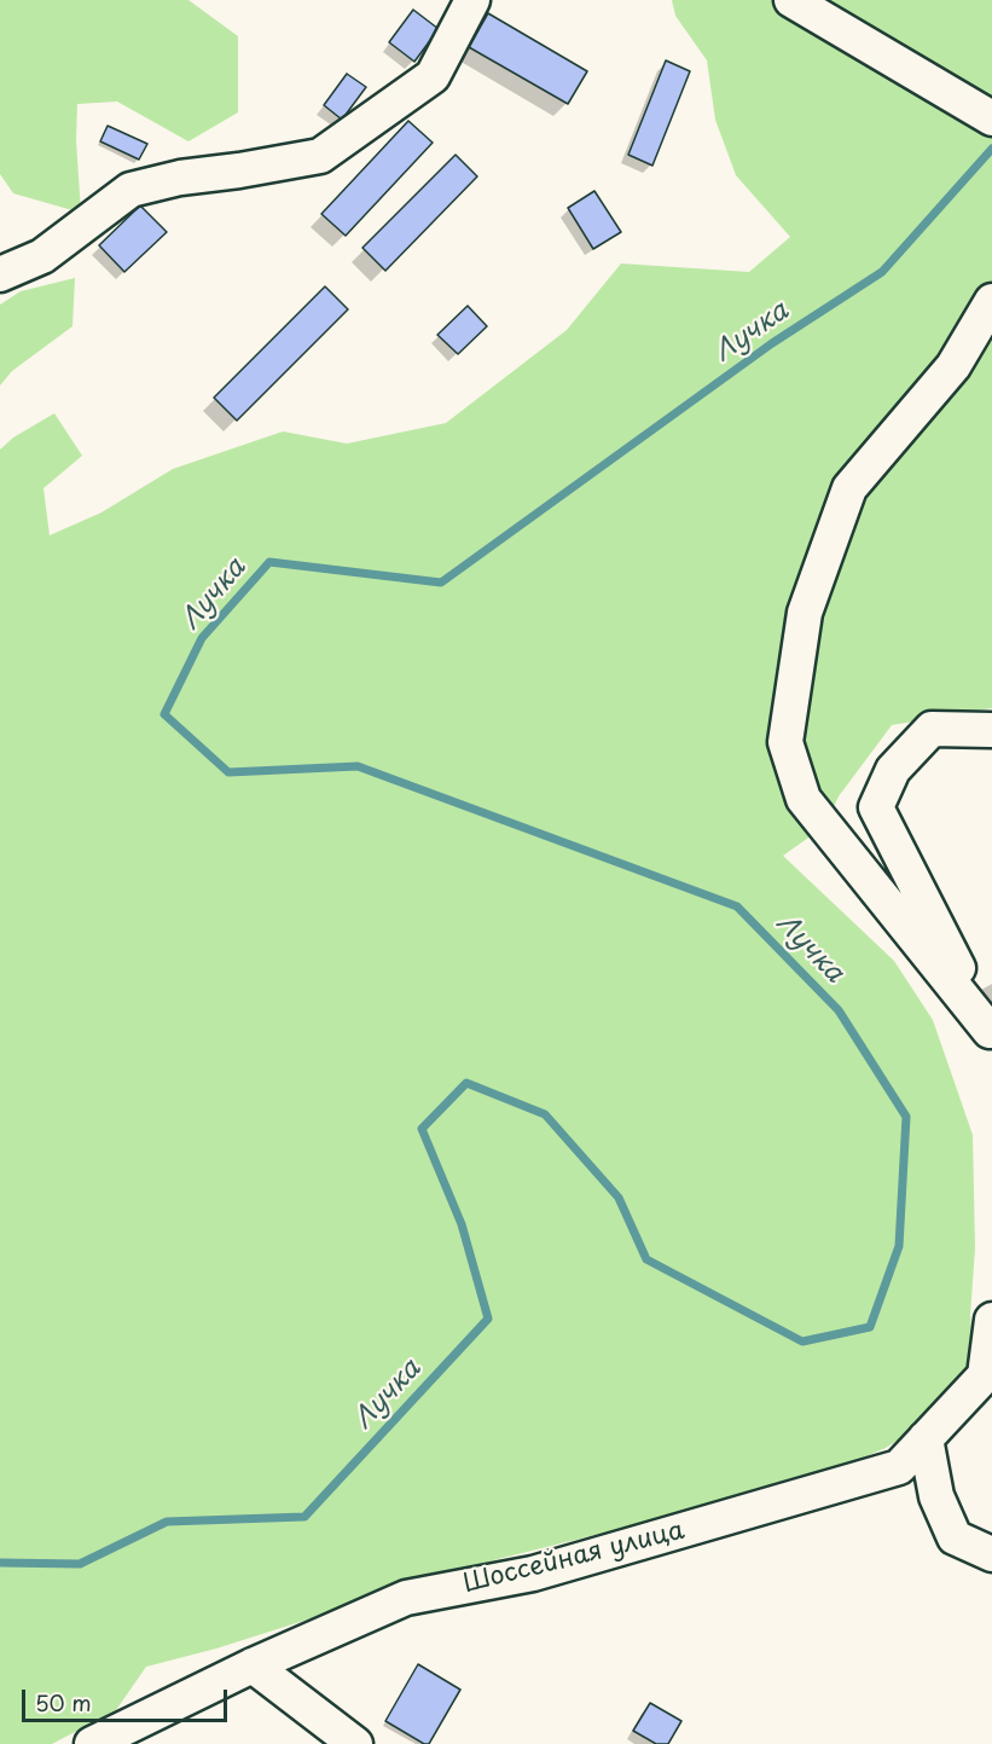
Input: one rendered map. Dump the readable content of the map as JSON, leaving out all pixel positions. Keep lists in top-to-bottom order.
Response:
{
  "streets": {
    "street": ["Шоссейная улица"]
  },
  "water": ["Лучка"],
  "scale_bar": "50 m"
}
